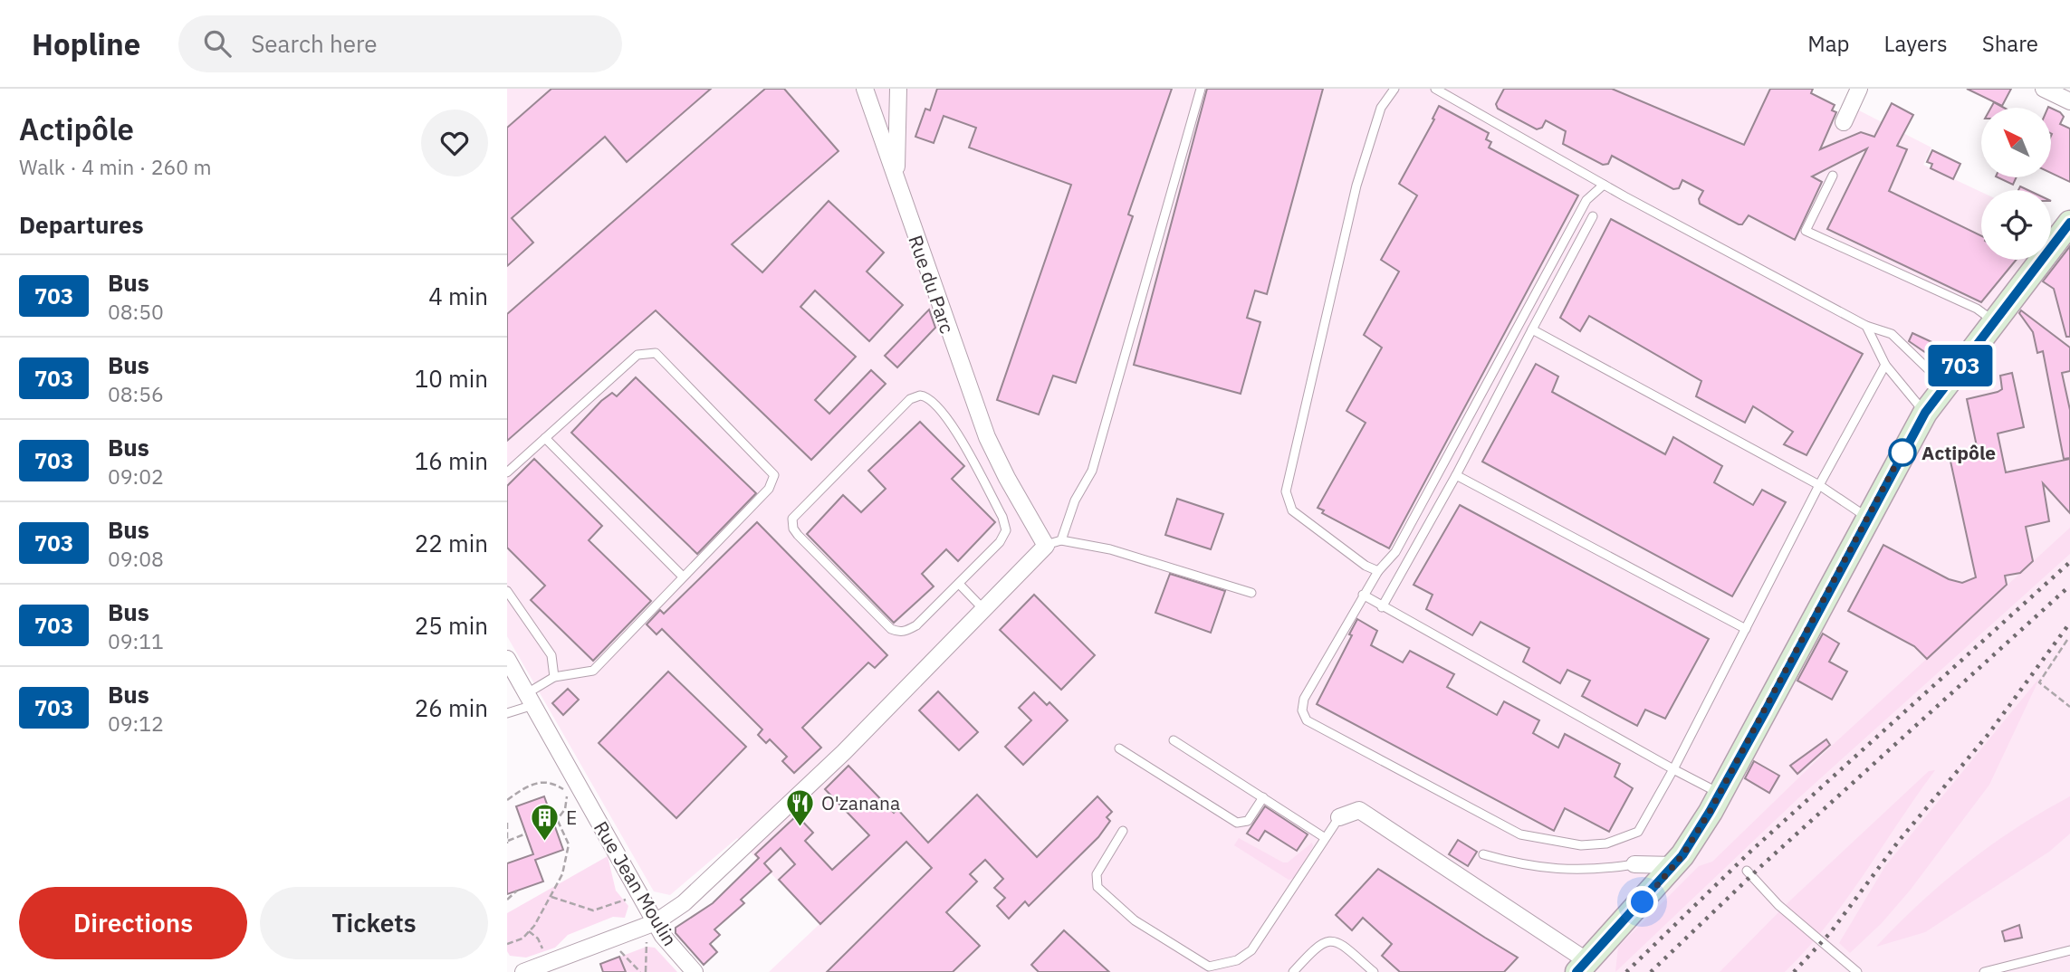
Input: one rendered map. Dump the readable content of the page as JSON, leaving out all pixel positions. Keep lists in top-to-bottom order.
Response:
{
  "streets": {
    "street": ["Rue du Parc", "Rue Jean Moulin"]
  },
  "places": {
    "other": ["Actipôle"],
    "restaurant": ["O'zanana"],
    "building": ["E"]
  },
  "lines": ["bus line 703"],
  "north": "top left",
  "page": {
    "header": "Hopline",
    "search": "Search here",
    "nav": ["Map", "Layers", "Share"],
    "heading": [
      ["Actipôle", "Walk · 4 min · 260 m"],
      "Departures"
    ],
    "on_map": "703",
    "list": [
      {
        "mark": "703",
        "name": "Bus",
        "note": "08:50",
        "value": "4 min"
      },
      {
        "mark": "703",
        "name": "Bus",
        "note": "08:56",
        "value": "10 min"
      },
      {
        "mark": "703",
        "name": "Bus",
        "note": "09:02",
        "value": "16 min"
      },
      {
        "mark": "703",
        "name": "Bus",
        "note": "09:08",
        "value": "22 min"
      },
      {
        "mark": "703",
        "name": "Bus",
        "note": "09:11",
        "value": "25 min"
      },
      {
        "mark": "703",
        "name": "Bus",
        "note": "09:12",
        "value": "26 min"
      }
    ],
    "buttons": ["Directions", "Tickets"]
  }
}
